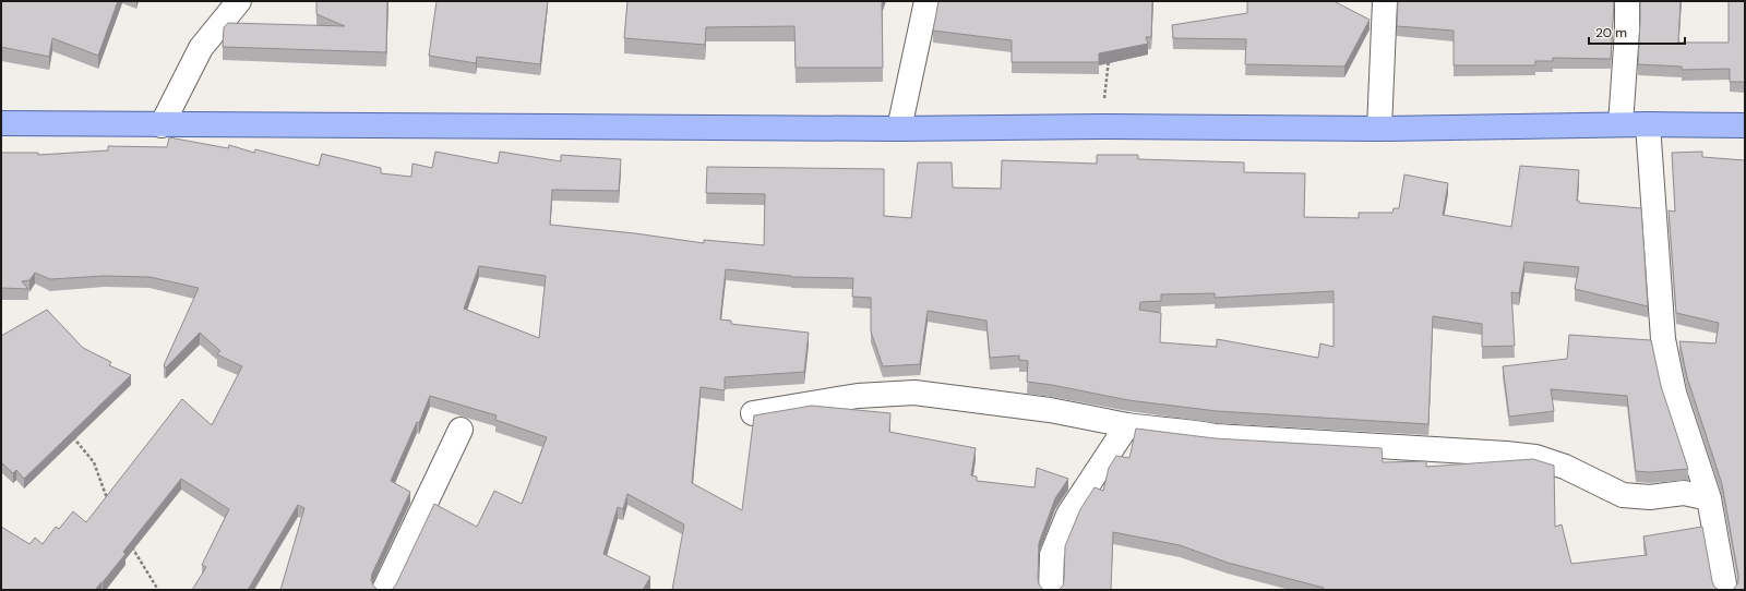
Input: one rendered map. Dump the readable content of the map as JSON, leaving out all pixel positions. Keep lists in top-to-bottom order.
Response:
{
  "scale_bar": "20 m"
}
